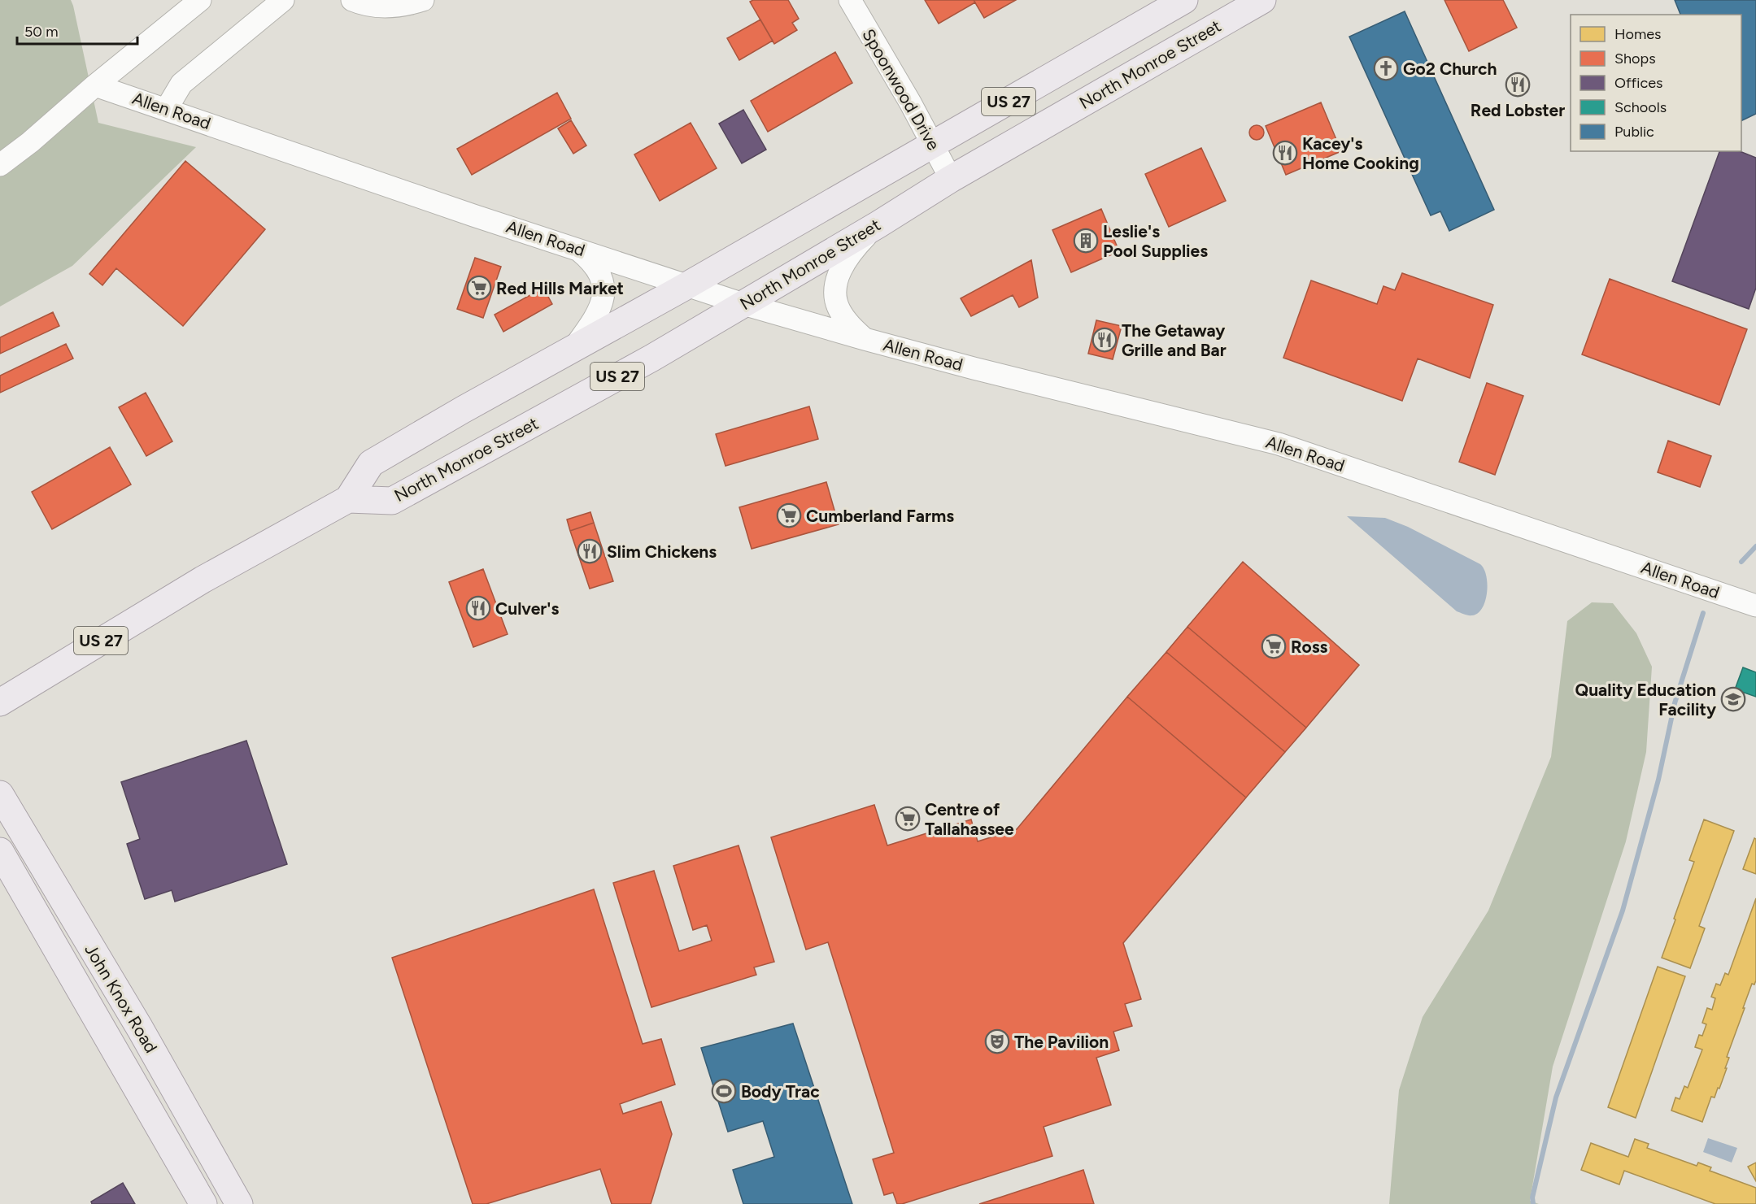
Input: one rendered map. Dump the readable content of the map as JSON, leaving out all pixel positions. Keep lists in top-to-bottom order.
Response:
{
  "streets": {
    "main road": ["North Monroe Street", "US 27", "John Knox Road"],
    "street": ["Spoonwood Drive", "Allen Road"]
  },
  "crossings": [
    ["North Monroe Street", "Spoonwood Drive"],
    ["North Monroe Street", "US 27"],
    ["North Monroe Street", "Allen Road"],
    ["Spoonwood Drive", "US 27"],
    ["US 27", "Allen Road"]
  ],
  "places": {
    "church": ["Go2 Church"],
    "restaurant": [
      "Red Lobster",
      "Kacey's Home Cooking",
      "The Getaway Grille and Bar",
      "Slim Chickens",
      "Culver's"
    ],
    "building": ["Leslie's Pool Supplies"],
    "supermarket": [
      "Red Hills Market",
      "Cumberland Farms",
      "Ross",
      "Centre of Tallahassee"
    ],
    "school or university": ["Quality Education Facility"],
    "theatre": ["The Pavilion"],
    "sports": ["Body Trac"]
  },
  "legend": [
    "Homes",
    "Shops",
    "Offices",
    "Schools",
    "Public"
  ],
  "scale_bar": "50 m"
}
